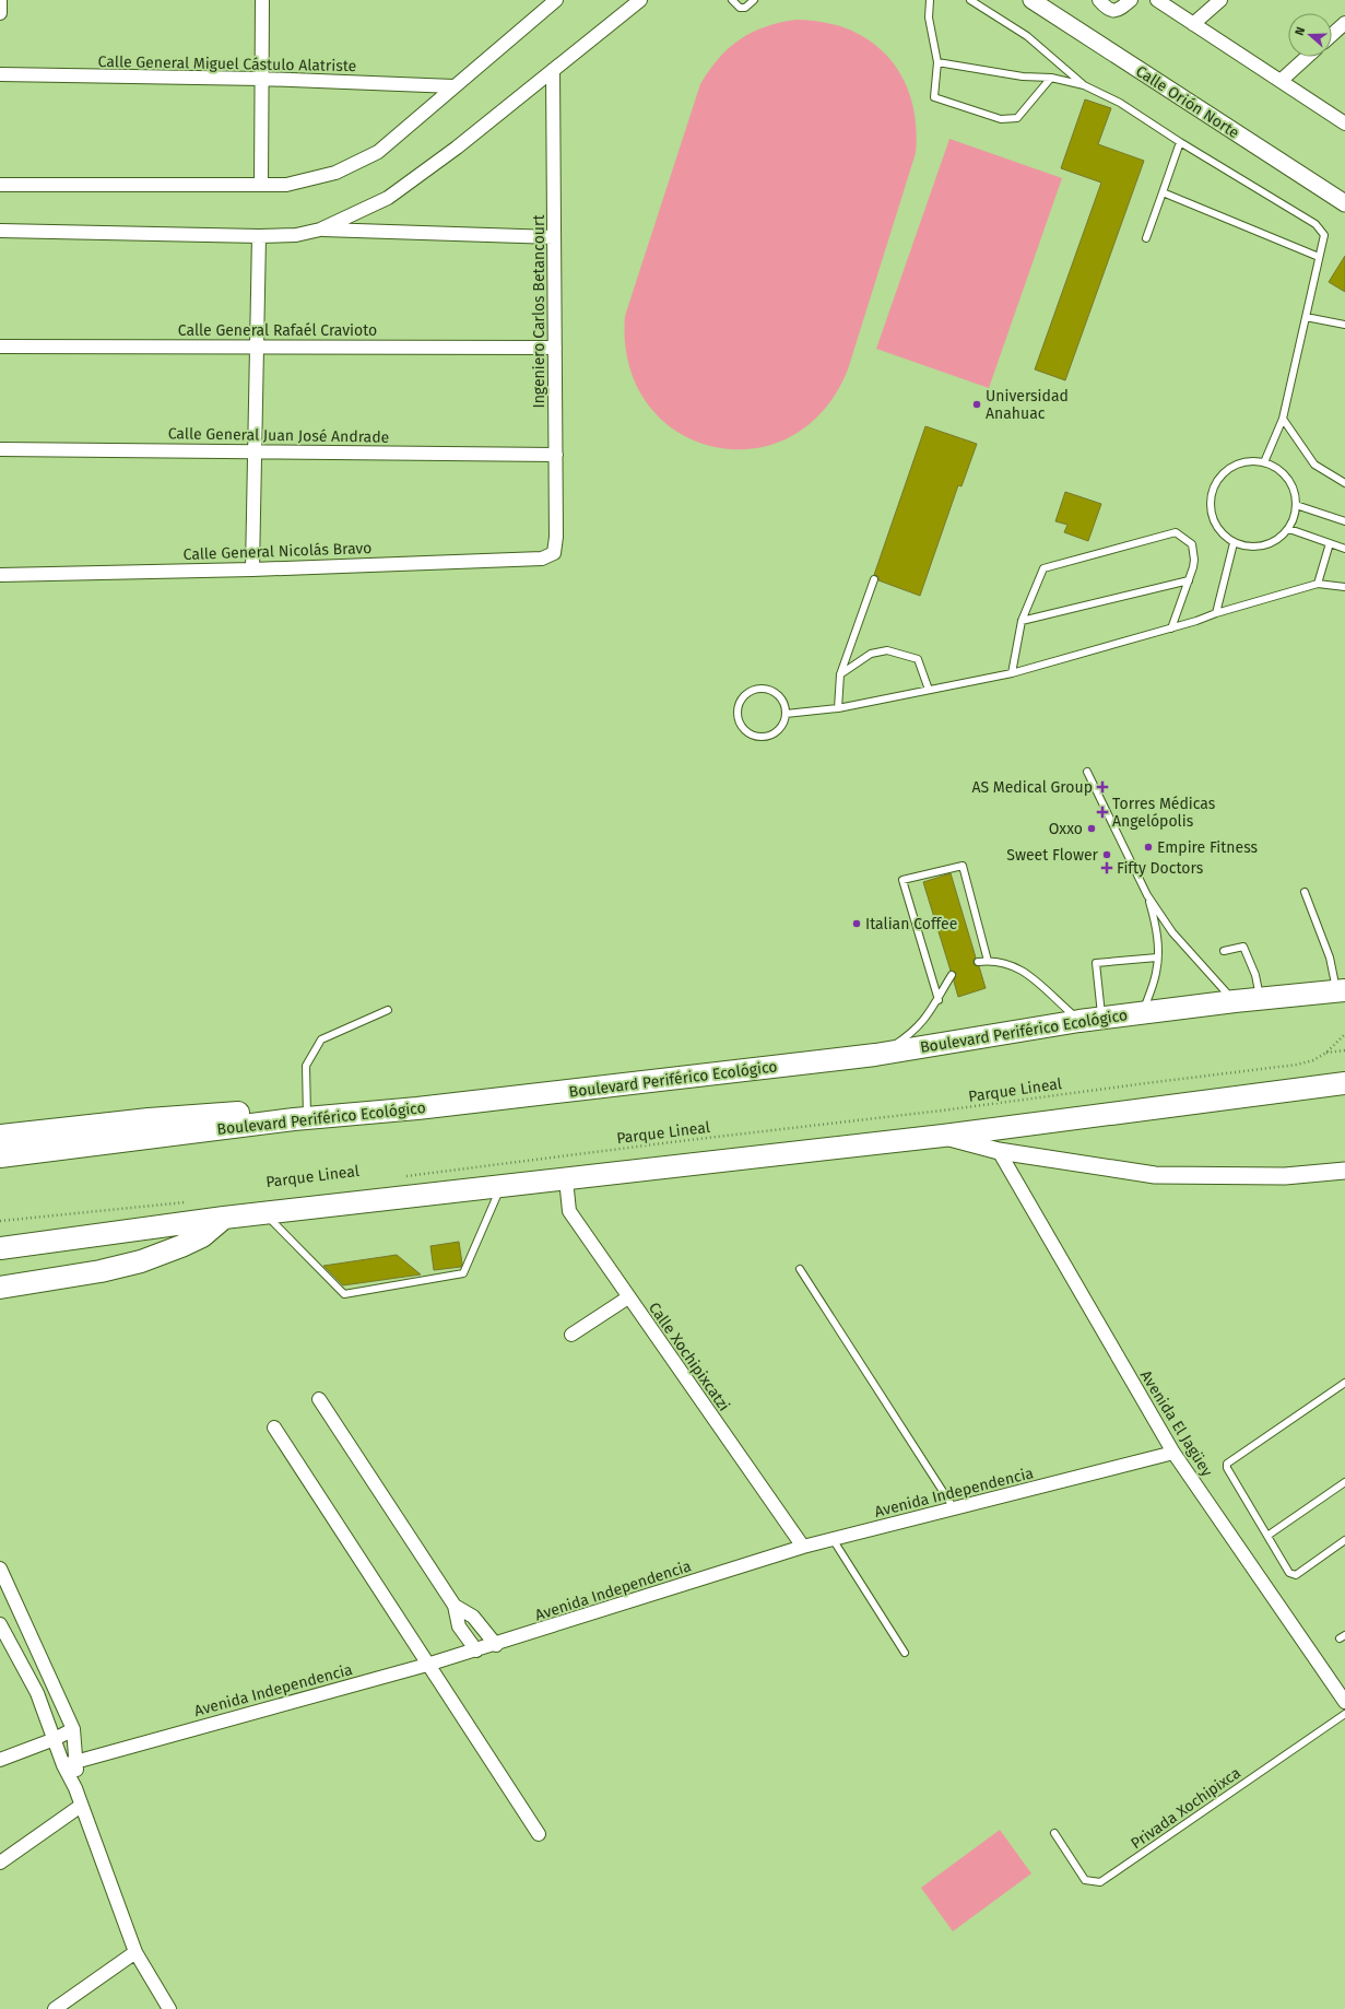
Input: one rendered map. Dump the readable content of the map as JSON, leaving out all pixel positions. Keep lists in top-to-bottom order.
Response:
{
  "streets": {
    "highway": ["Boulevard Periférico Ecológico"],
    "street": [
      "Calle General Miguel Cástulo Alatriste",
      "Calle Orión Norte",
      "Ingeniero Carlos Betancourt",
      "Calle General Rafaél Cravioto",
      "Calle General Juan José Andrade",
      "Calle General Nicolás Bravo",
      "Calle Xochipixcatzi",
      "Avenida El Jagüey",
      "Avenida Independencia"
    ],
    "lane": ["Privada Xochipixca"],
    "path": ["Parque Lineal"]
  },
  "crossings": [
    ["Ingeniero Carlos Betancourt", "Calle General Rafaél Cravioto"],
    ["Ingeniero Carlos Betancourt", "Calle General Juan José Andrade"],
    ["Ingeniero Carlos Betancourt", "Calle General Nicolás Bravo"],
    ["Calle Xochipixcatzi", "Avenida Independencia"],
    ["Avenida El Jagüey", "Avenida Independencia"]
  ],
  "places": {
    "other": [
      "Universidad Anahuac",
      "Oxxo",
      "Empire Fitness",
      "Sweet Flower",
      "Italian Coffee"
    ],
    "health": ["AS Medical Group", "Torres Médicas Angelópolis", "Fifty Doctors"]
  },
  "north": "left"
}
